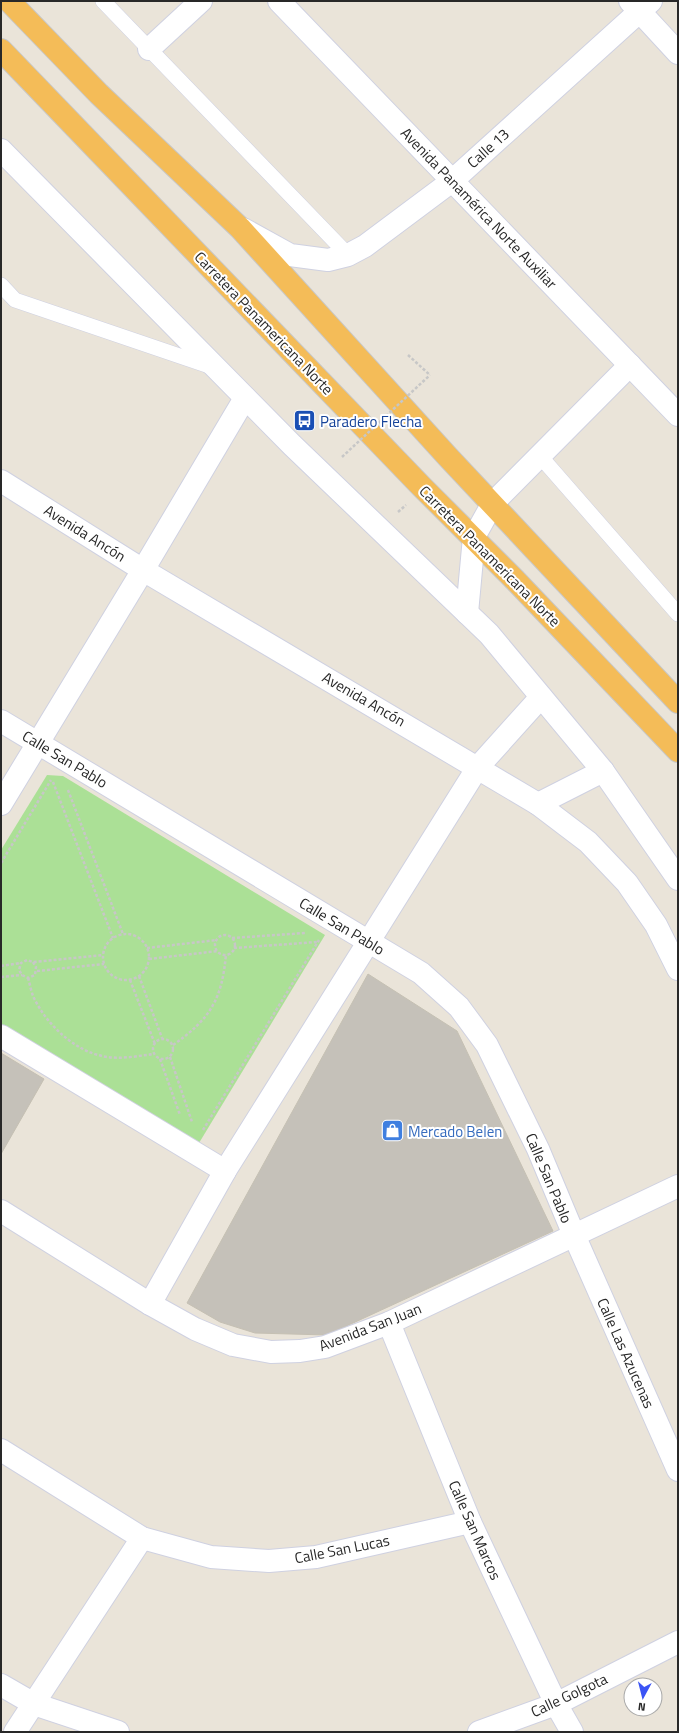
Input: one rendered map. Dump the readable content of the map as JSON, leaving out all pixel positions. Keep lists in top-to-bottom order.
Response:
{
  "streets": {
    "highway": ["Carretera Panamericana Norte"],
    "street": [
      "Calle 13",
      "Avenida Panamérica Norte Auxiliar",
      "Avenida Ancón",
      "Calle San Pablo",
      "Avenida San Juan",
      "Calle Las Azucenas",
      "Calle San Marcos",
      "Calle San Lucas",
      "Calle Golgota"
    ]
  },
  "crossings": [
    ["Calle 13", "Avenida Panamérica Norte Auxiliar"],
    ["Calle San Pablo", "Avenida San Juan"],
    ["Calle San Pablo", "Calle Las Azucenas"],
    ["Avenida San Juan", "Calle Las Azucenas"],
    ["Avenida San Juan", "Calle San Marcos"],
    ["Calle San Marcos", "Calle San Lucas"],
    ["Calle San Marcos", "Calle Golgota"]
  ],
  "places": {
    "bus stop": ["Paradero Flecha"],
    "shop": ["Mercado Belen"]
  },
  "north": "bottom"
}
